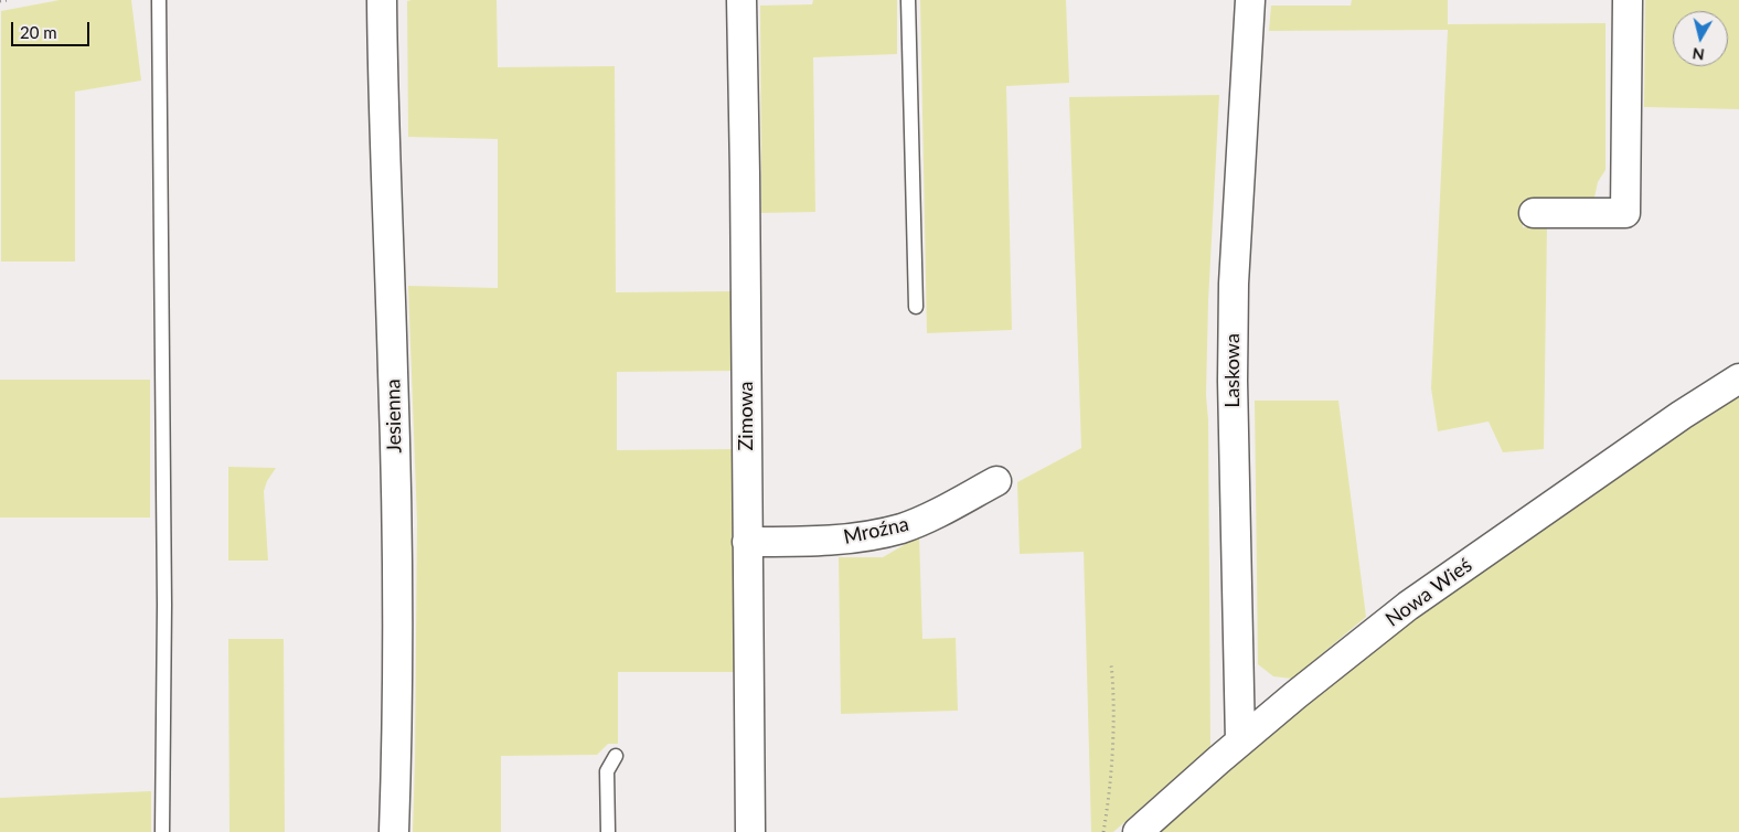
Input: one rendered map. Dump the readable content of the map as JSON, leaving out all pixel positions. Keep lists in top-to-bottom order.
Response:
{
  "streets": {
    "street": [
      "Laskowa",
      "Jesienna",
      "Zimowa",
      "Mroźna",
      "Nowa Wieś"
    ]
  },
  "crossings": [
    ["Laskowa", "Nowa Wieś"],
    ["Zimowa", "Mroźna"]
  ],
  "scale_bar": "20 m",
  "north": "bottom"
}
